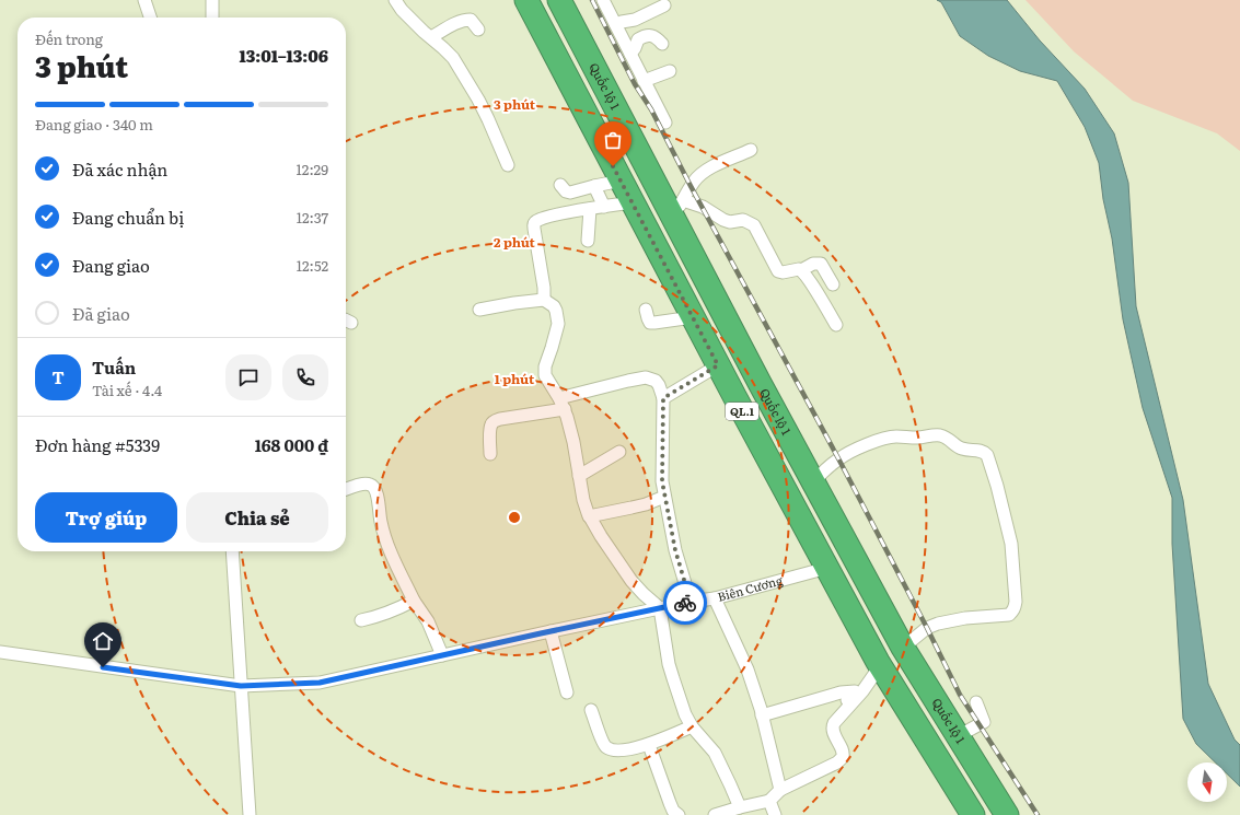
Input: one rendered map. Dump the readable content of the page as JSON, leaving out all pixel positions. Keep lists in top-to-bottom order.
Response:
{
  "streets": {
    "highway": ["Quốc lộ 1", "QL.1"],
    "street": ["Biên Cương"]
  },
  "crossings": [
    ["QL.1", "Biên Cương"]
  ],
  "north": "bottom",
  "page": {
    "heading": ["3 phút", "Đến trong", "13:01–13:06"],
    "panel": [
      "Tuấn",
      "Tài xế · 4.4",
      "Đơn hàng #5339",
      "168 000 ₫"
    ],
    "bar": "Đang giao · 340 m",
    "list": [
      ["Đã xác nhận", "12:29"],
      ["Đang chuẩn bị", "12:37"],
      ["Đang giao", "12:52"],
      "Đã giao"
    ],
    "round": "T",
    "buttons": ["Trợ giúp", "Chia sẻ"]
  },
  "rings": ["3 phút", "2 phút", "1 phút"]
}
